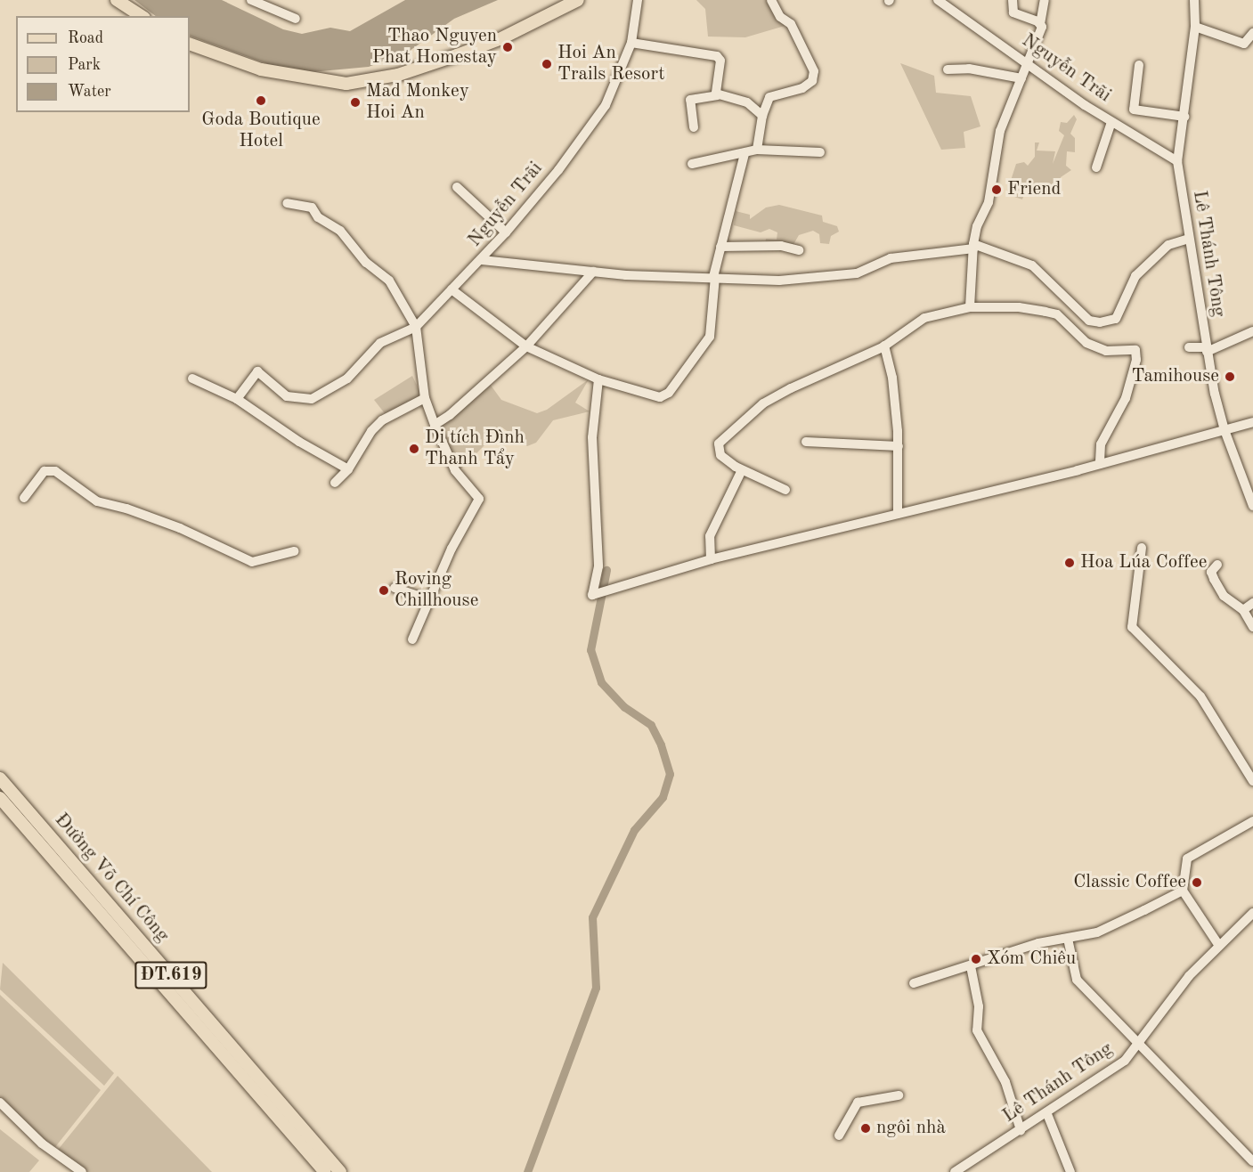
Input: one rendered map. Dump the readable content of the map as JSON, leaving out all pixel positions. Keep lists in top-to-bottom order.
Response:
{
  "streets": {
    "main road": ["Đường Võ Chí Công", "ĐT.619"],
    "street": ["Nguyễn Trãi", "Lê Thánh Tông"]
  },
  "crossings": [
    ["Nguyễn Trãi", "Lê Thánh Tông"]
  ],
  "places": [
    "Thao Nguyen Phat Homestay",
    "Hoi An Trails Resort",
    "Goda Boutique Hotel",
    "Mad Monkey Hoi An",
    "Friend",
    "Tamihouse",
    "Di tích Đình Thanh Tẩy",
    "Hoa Lúa Coffee",
    "Roving Chillhouse",
    "Classic Coffee",
    "Xóm Chiêu",
    "ngôi nhà"
  ],
  "legend": ["Road", "Park", "Water"]
}
